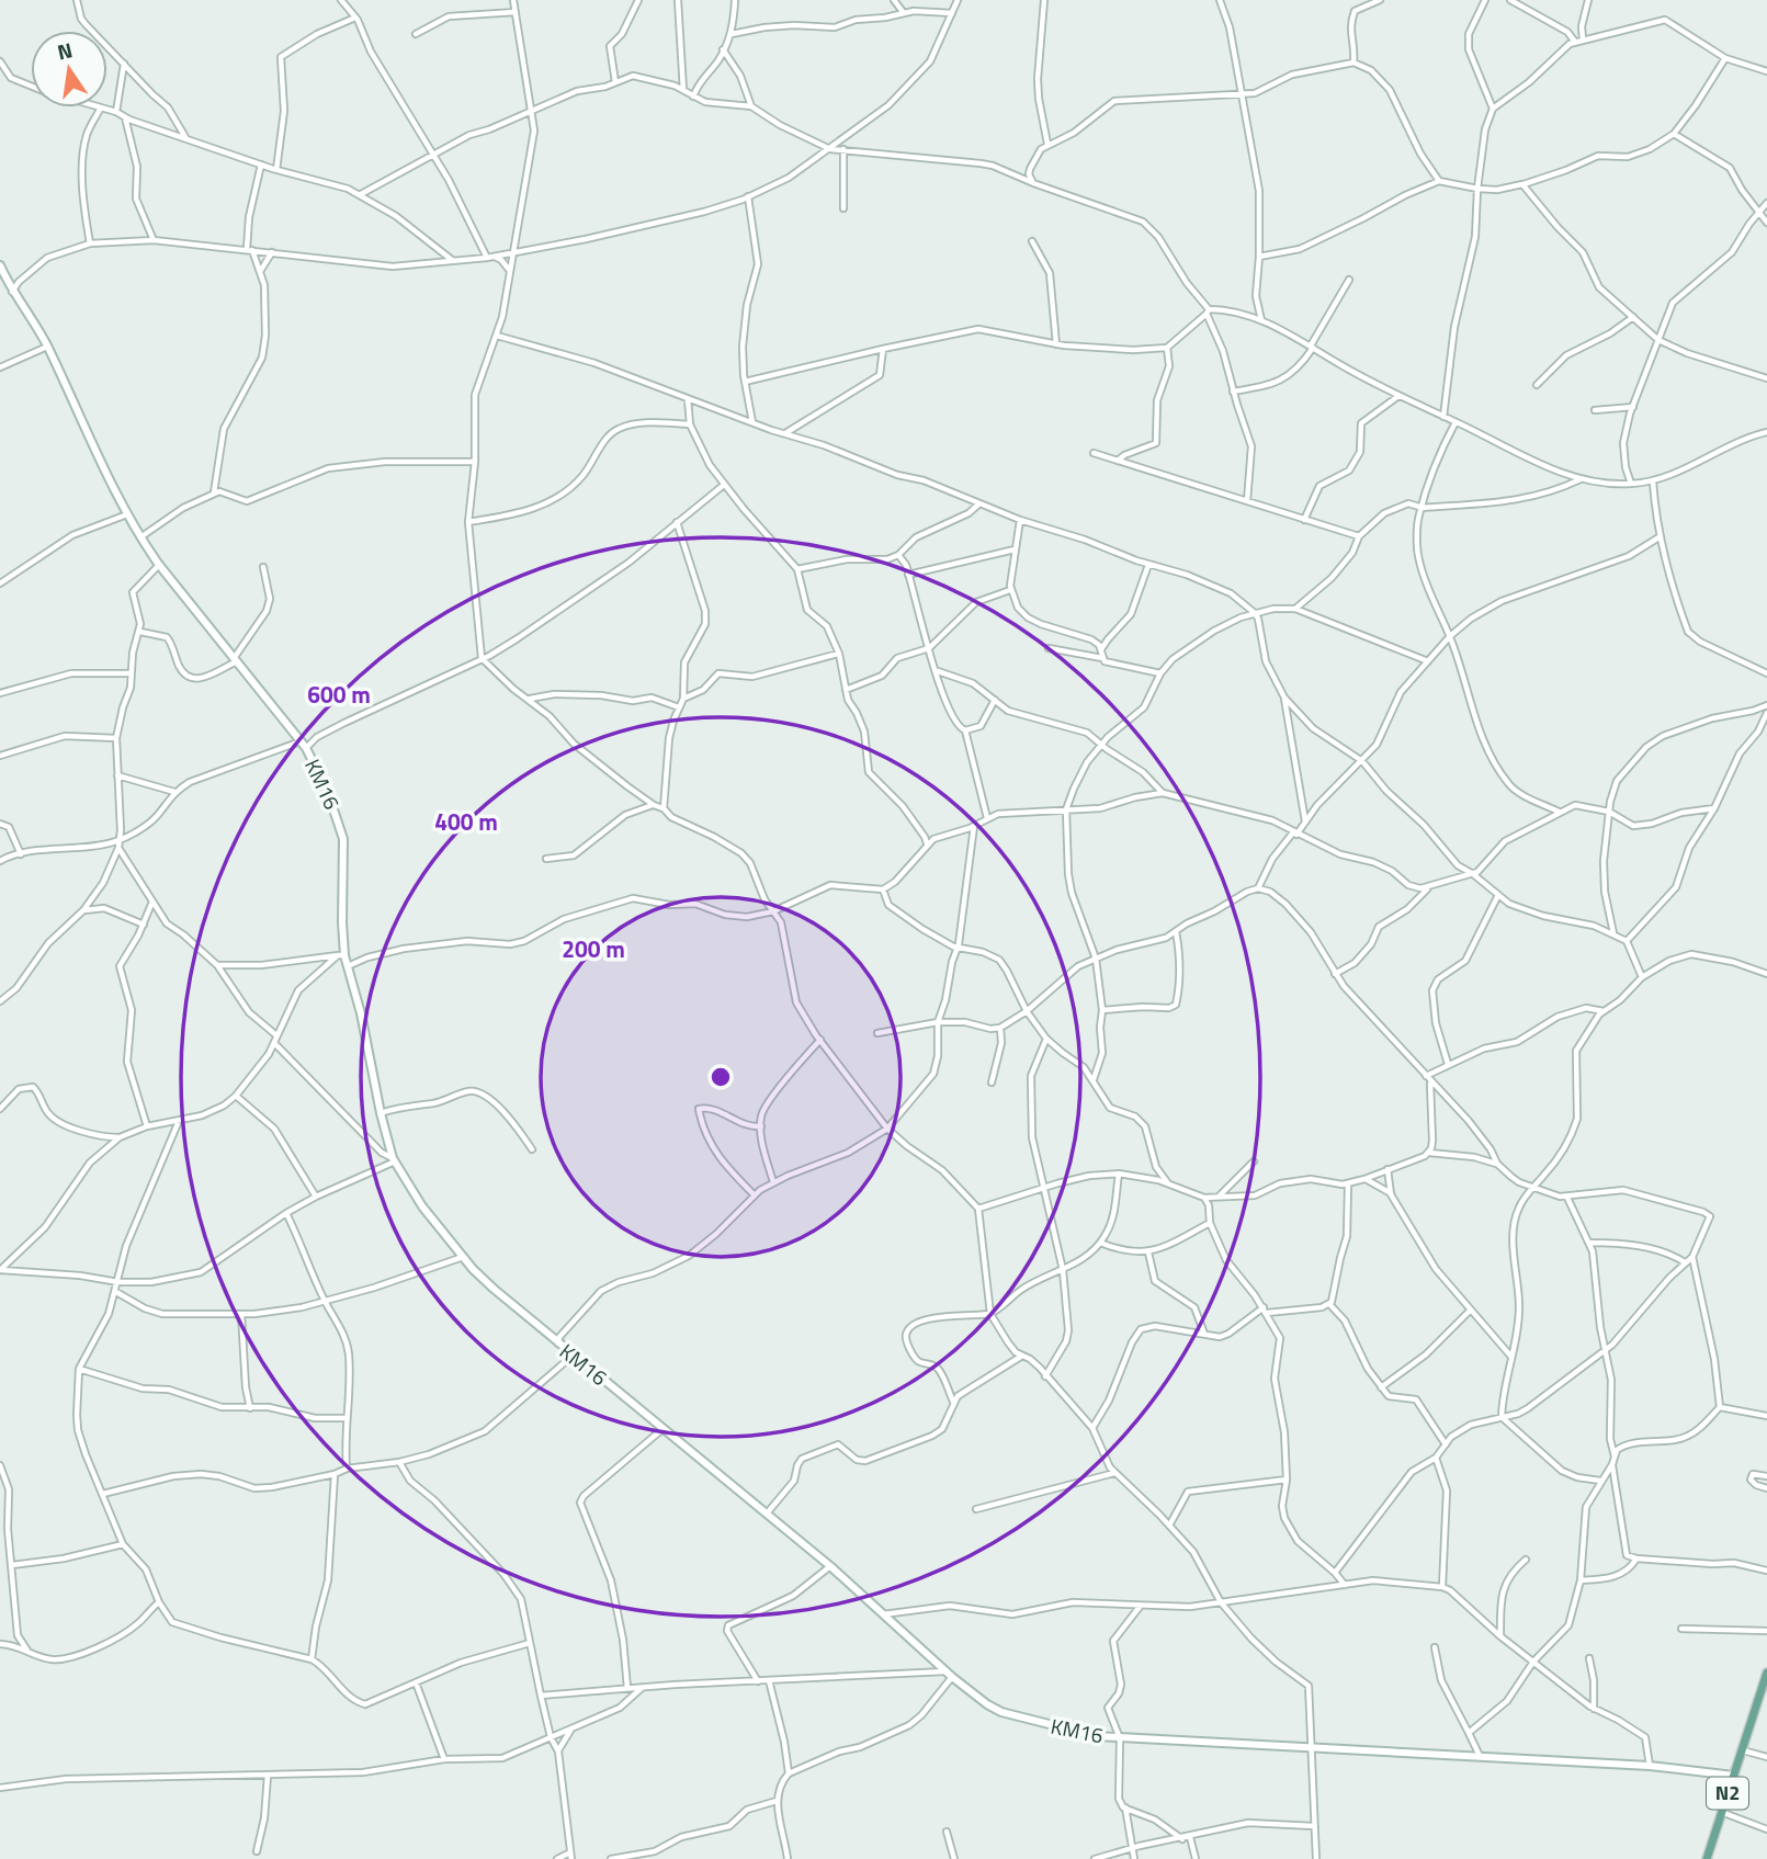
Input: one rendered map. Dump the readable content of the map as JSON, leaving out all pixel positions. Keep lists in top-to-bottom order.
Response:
{
  "streets": {
    "main road": ["N2"],
    "street": ["KM16"]
  },
  "crossings": [
    ["KM16", "N2"]
  ],
  "north": "top",
  "rings": ["600 m", "400 m", "200 m"]
}
